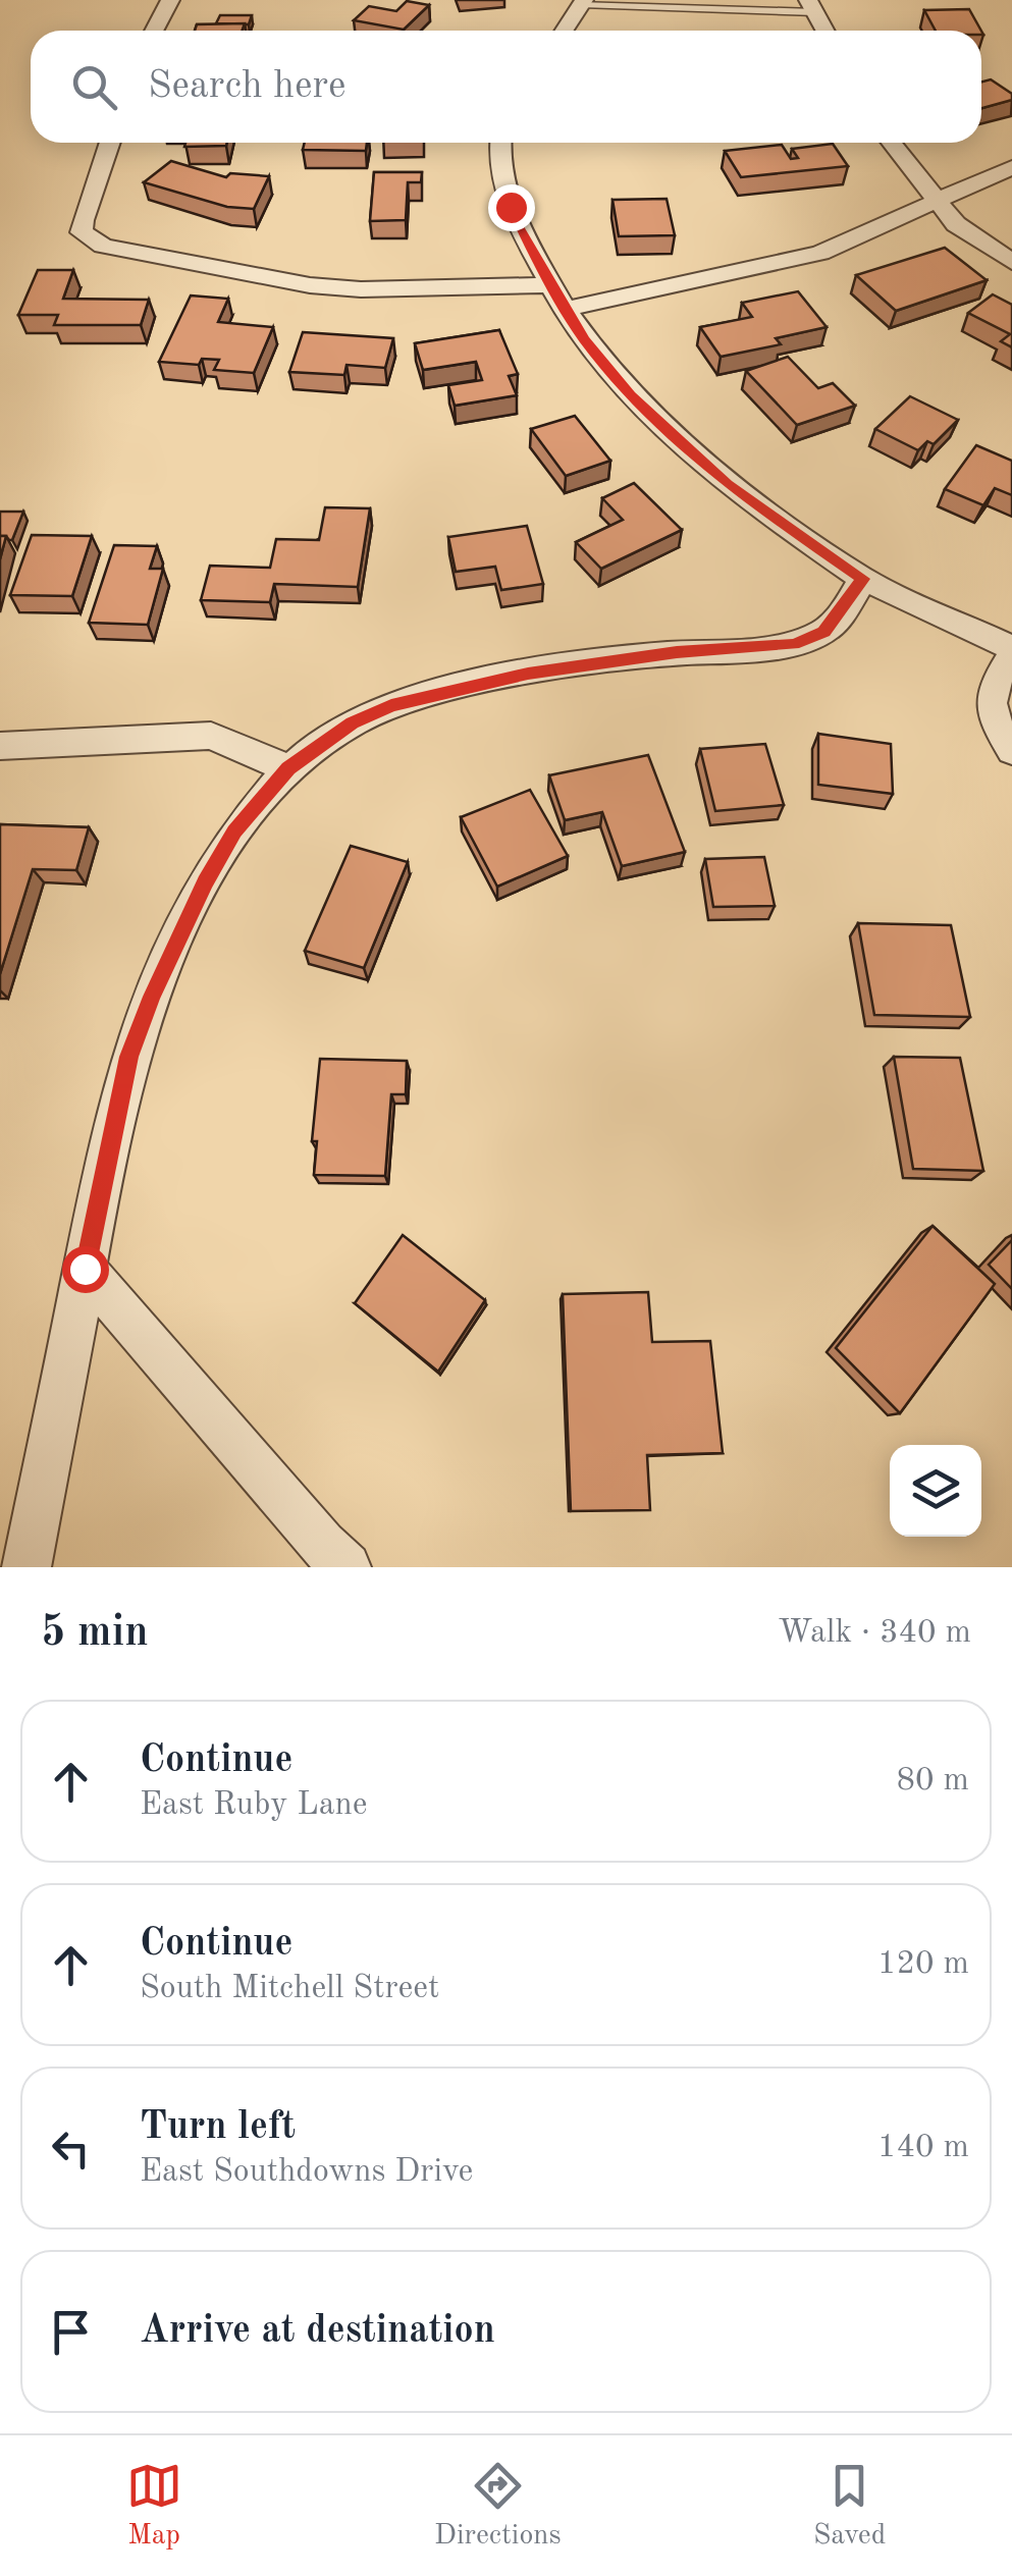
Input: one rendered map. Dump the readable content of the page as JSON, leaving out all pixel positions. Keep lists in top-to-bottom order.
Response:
{
  "page": {
    "search": "Search here",
    "heading": ["5 min", "Walk · 340 m"],
    "list": [
      ["Continue", "East Ruby Lane", "80 m"],
      ["Continue", "South Mitchell Street", "120 m"],
      ["Turn left", "East Southdowns Drive", "140 m"],
      "Arrive at destination"
    ],
    "nav": ["Map", "Directions", "Saved"]
  }
}
